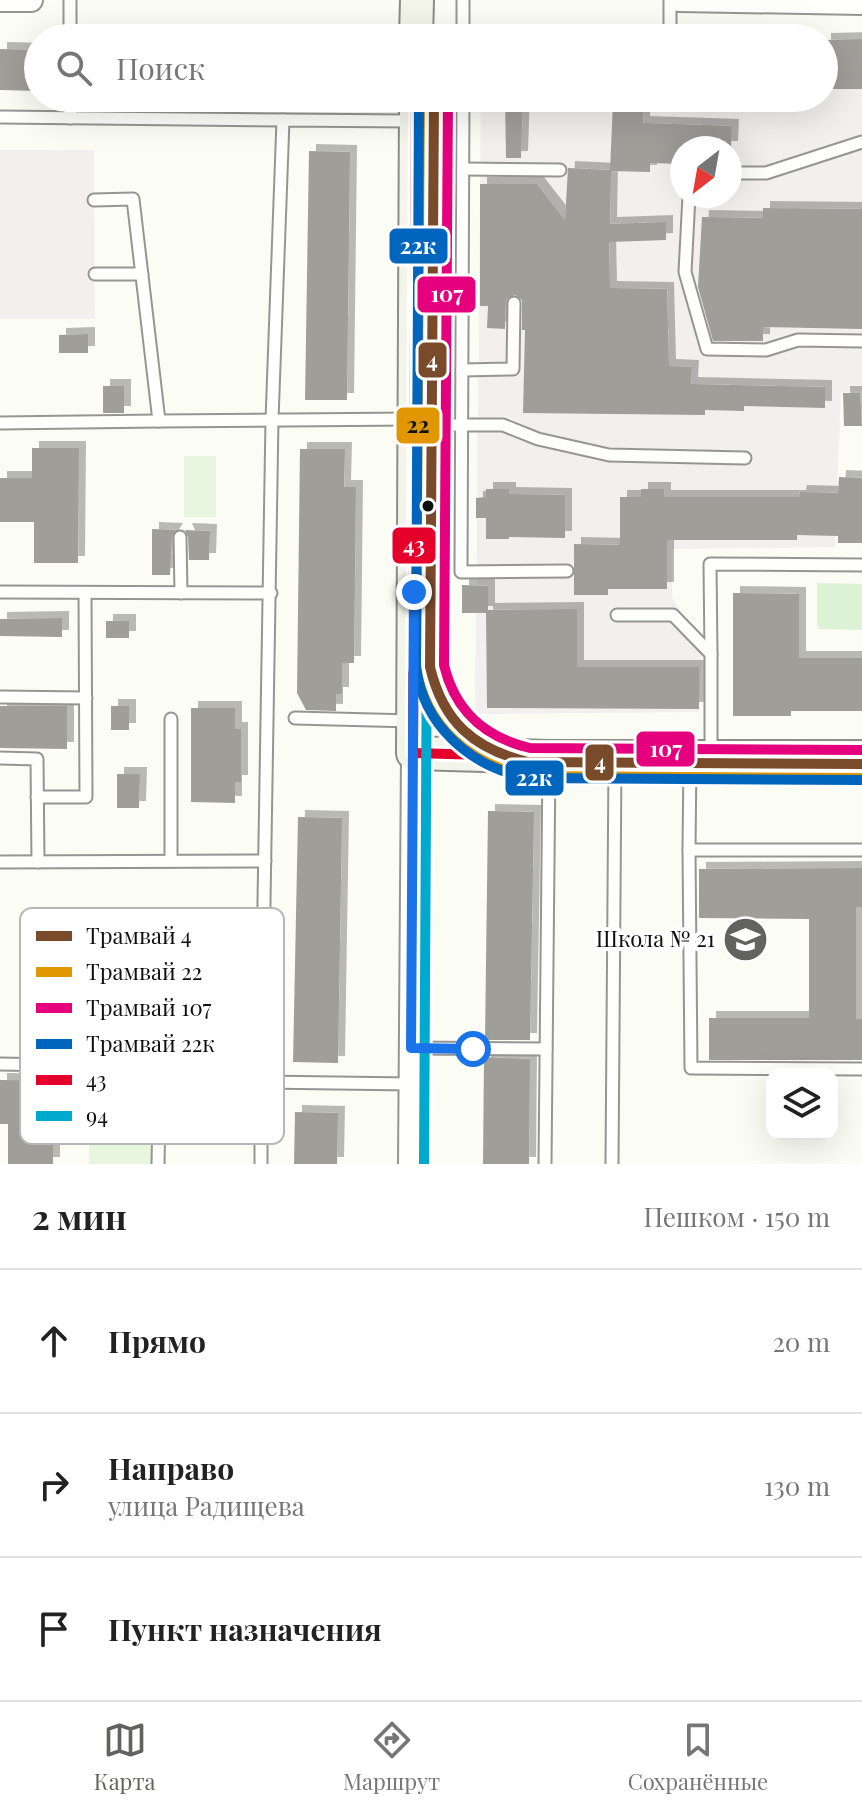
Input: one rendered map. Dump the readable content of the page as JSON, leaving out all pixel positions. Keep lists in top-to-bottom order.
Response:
{
  "places": {
    "school or university": ["Школа № 21"]
  },
  "lines": [
    "tram line 4",
    "tram line 22",
    "tram line 107",
    "tram line 22к",
    "transit line 43",
    "transit line 94"
  ],
  "legend": [
    "Трамвай 4",
    "Трамвай 22",
    "Трамвай 107",
    "Трамвай 22к",
    "43",
    "94"
  ],
  "north": "bottom left",
  "page": {
    "search": "Поиск",
    "heading": ["2 мин", "Пешком · 150 m"],
    "list": [
      ["Прямо", "20 m"],
      ["Направо", "улица Радищева", "130 m"],
      "Пункт назначения"
    ],
    "nav": ["Карта", "Маршрут", "Сохранённые"]
  }
}
